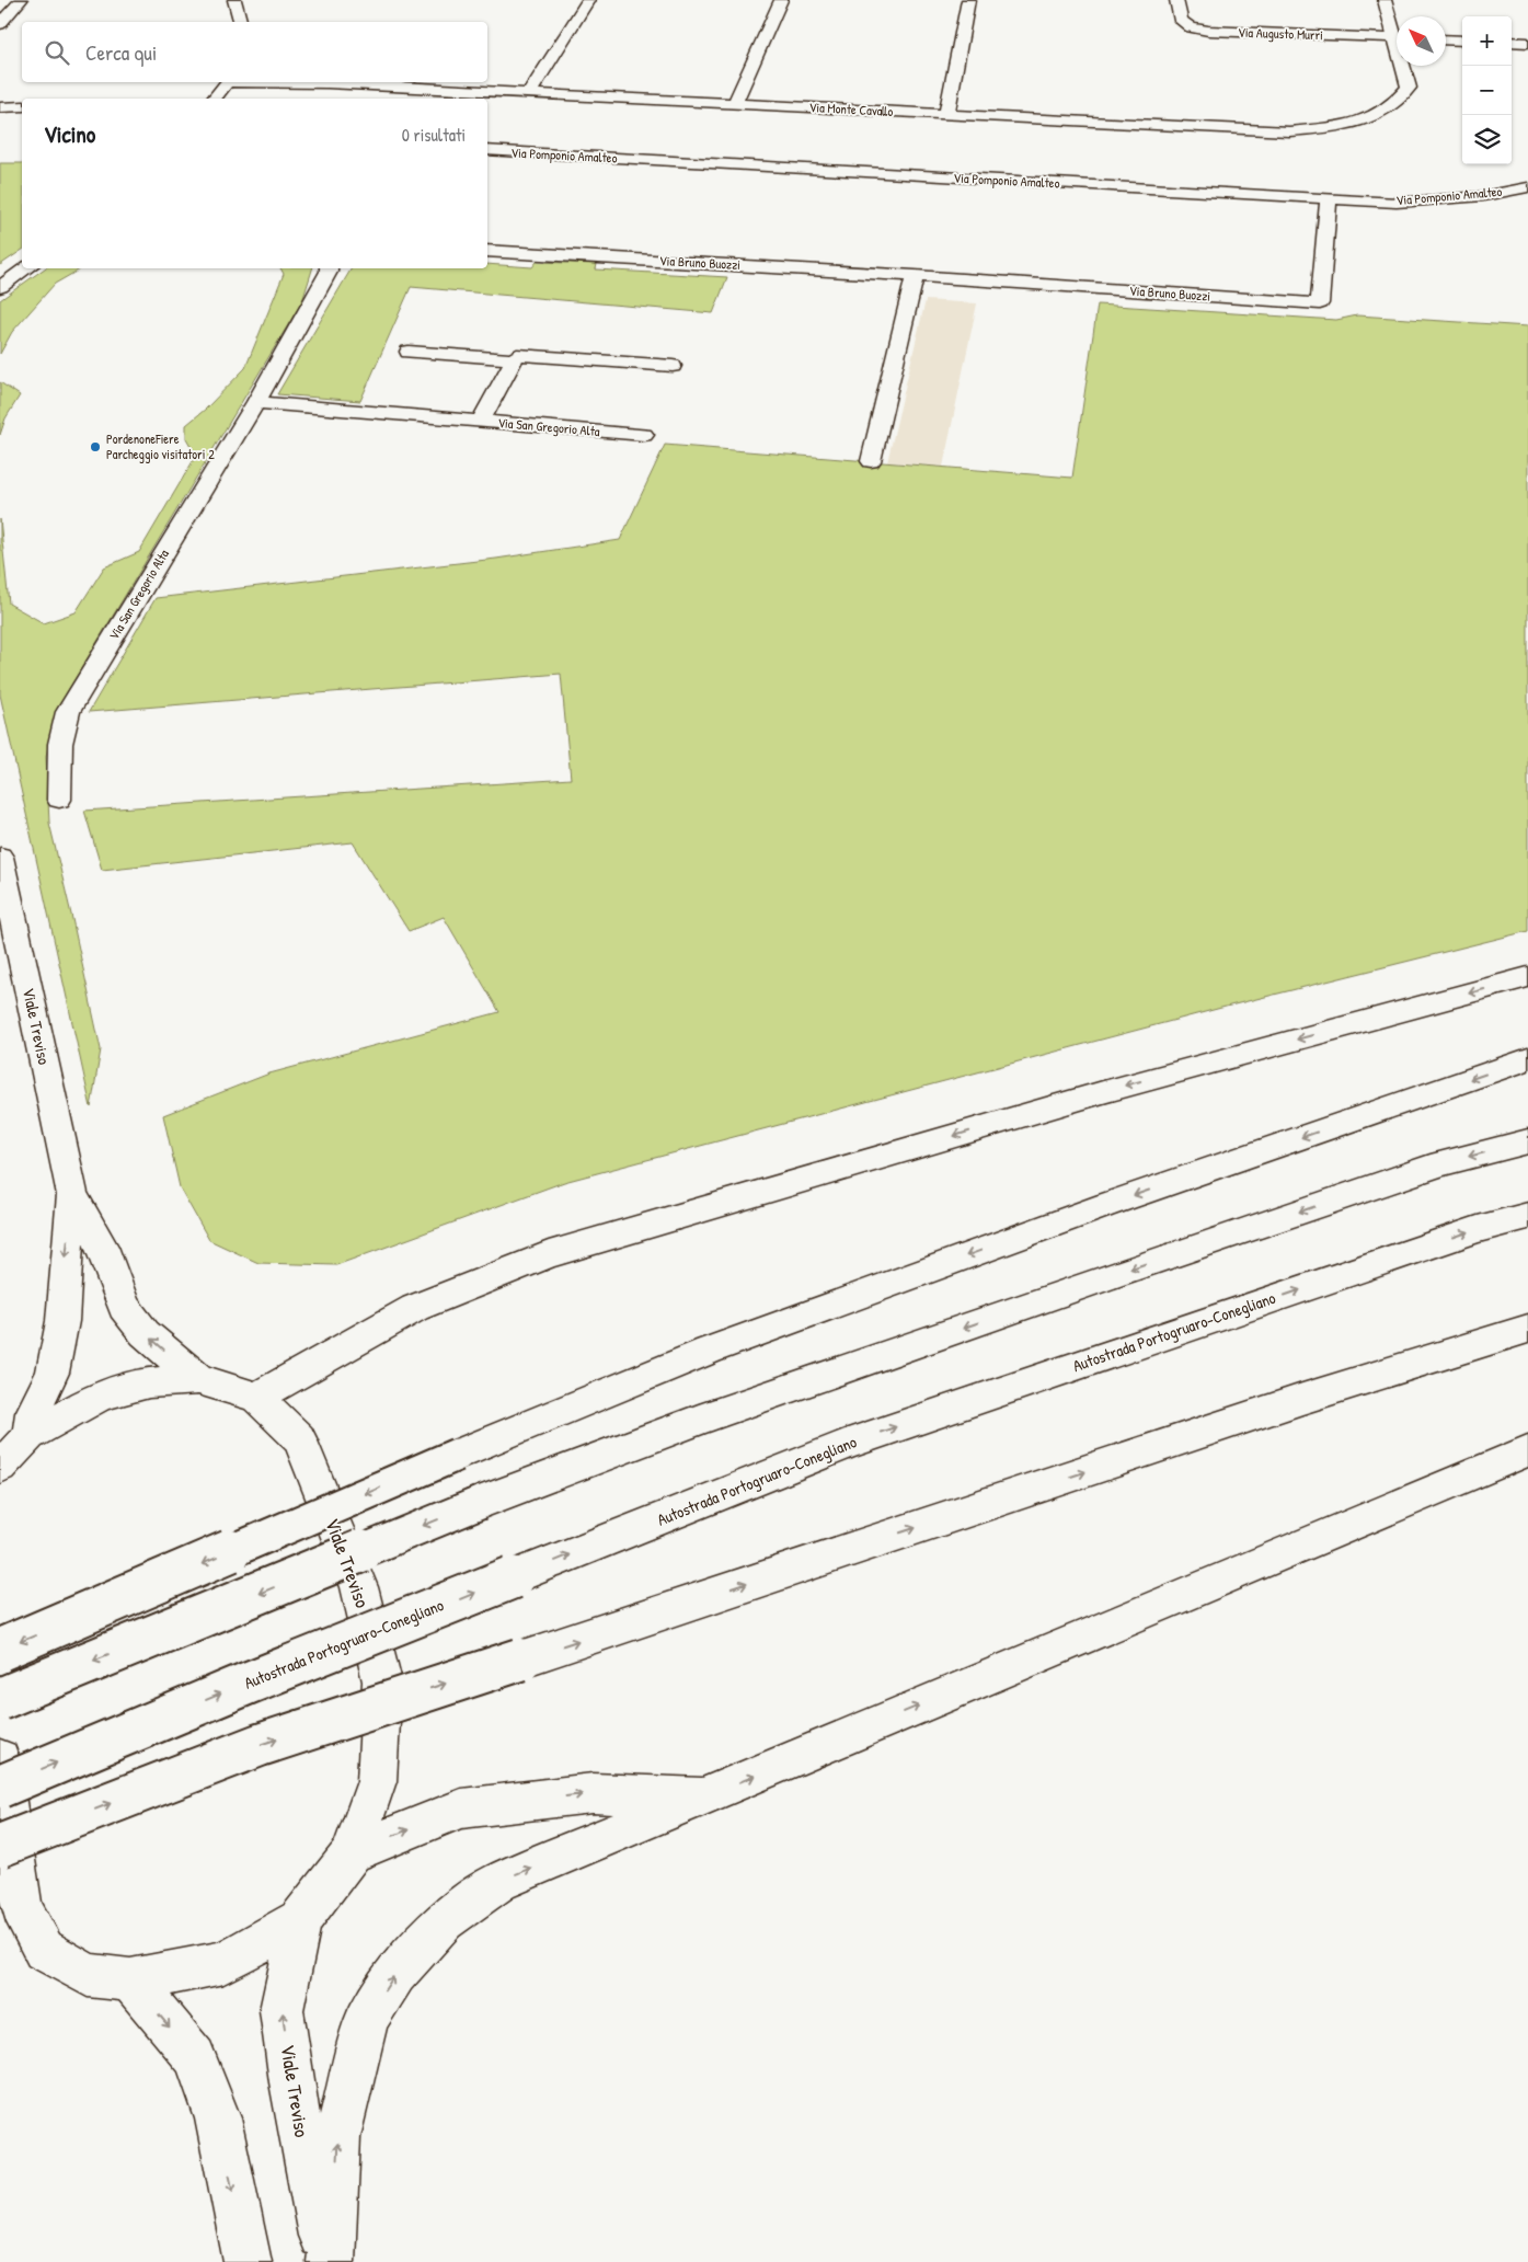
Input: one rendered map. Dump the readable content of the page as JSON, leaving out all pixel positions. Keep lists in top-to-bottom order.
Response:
{
  "streets": {
    "main road": [
      "Via Augusto Murri",
      "Via Monte Cavallo",
      "Via Pomponio Amalteo",
      "Via Bruno Buozzi",
      "Via San Gregorio Alta",
      "Viale Treviso",
      "Autostrada Portogruaro-Conegliano"
    ]
  },
  "crossings": [
    ["Via Pomponio Amalteo", "Via Bruno Buozzi"]
  ],
  "places": ["PordenoneFiere Parcheggio visitatori 2"],
  "north": "top left",
  "page": {
    "map_buttons": ["+", "−"],
    "search": "Cerca qui",
    "heading": ["Vicino", "0 risultati"]
  }
}
